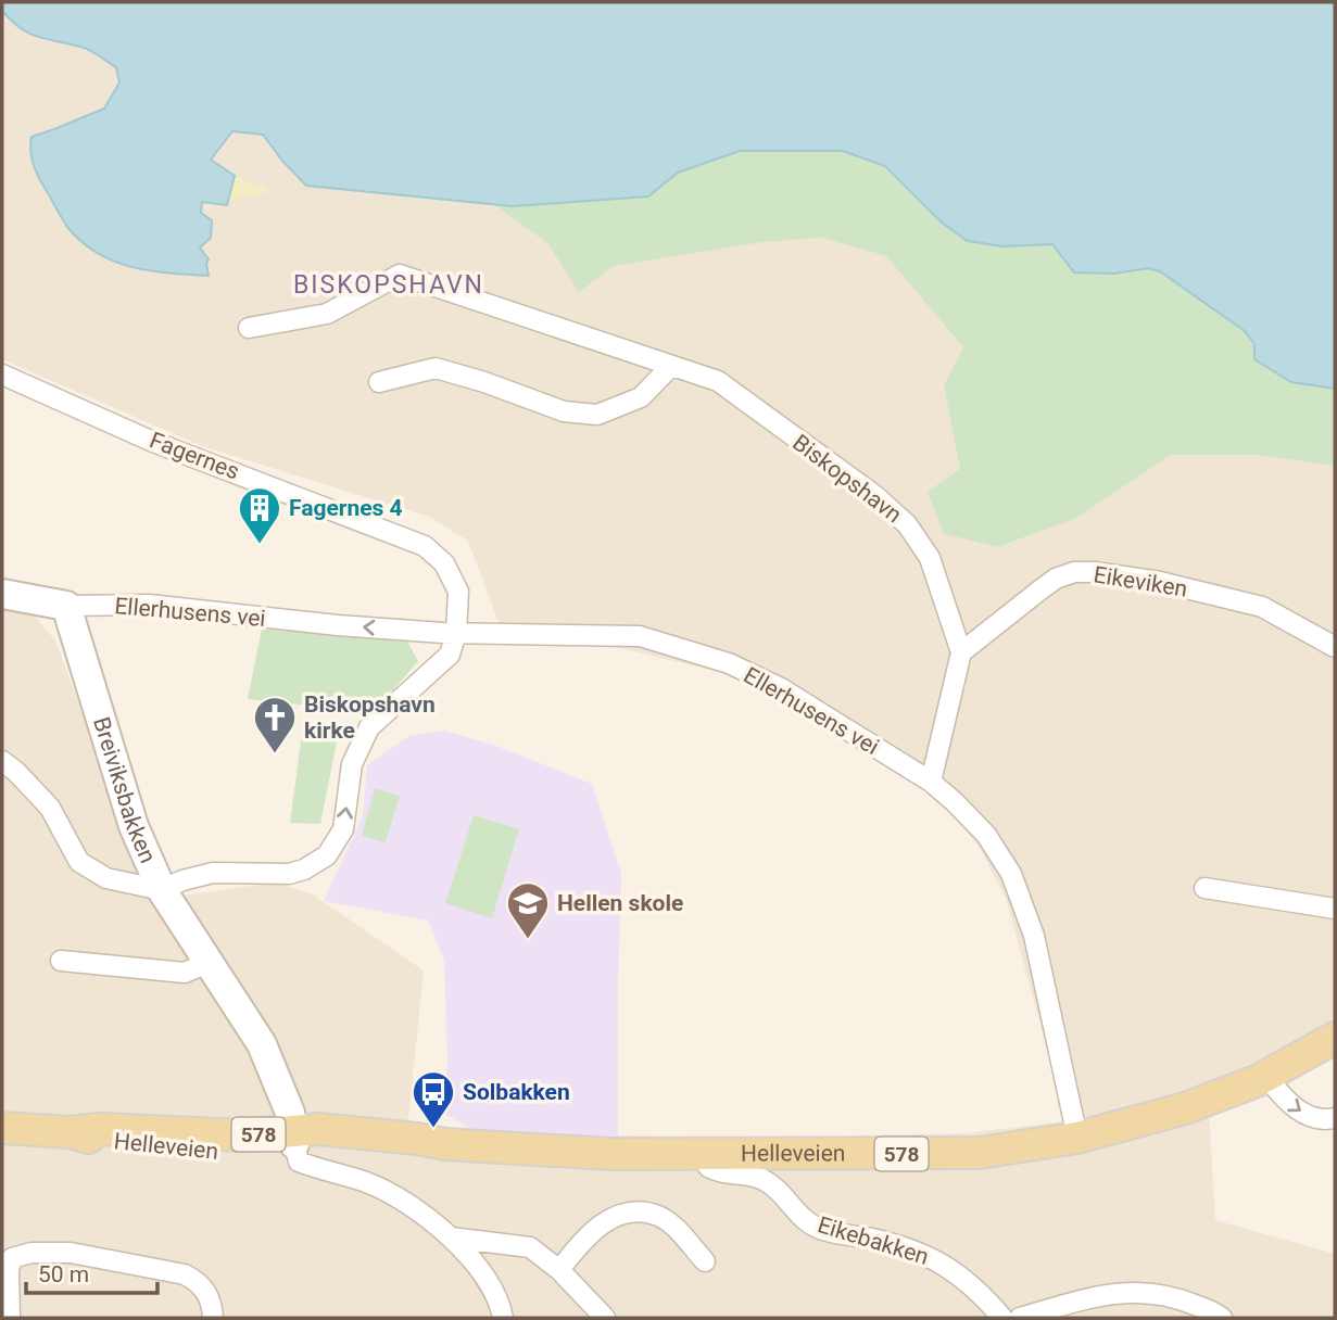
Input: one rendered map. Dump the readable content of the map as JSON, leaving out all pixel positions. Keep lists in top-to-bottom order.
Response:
{
  "streets": {
    "main road": ["578", "Helleveien"],
    "street": [
      "Fagernes",
      "Biskopshavn",
      "Eikeviken",
      "Ellerhusens vei",
      "Breiviksbakken",
      "Eikebakken"
    ]
  },
  "crossings": [
    ["Fagernes", "Ellerhusens vei"],
    ["Biskopshavn", "Eikeviken"],
    ["Ellerhusens vei", "Breiviksbakken"],
    ["Ellerhusens vei", "Helleveien"],
    ["Breiviksbakken", "Helleveien"],
    ["Helleveien", "Eikebakken"]
  ],
  "districts": ["BISKOPSHAVN"],
  "places": {
    "building": ["Fagernes 4"],
    "church": ["Biskopshavn kirke"],
    "school or university": ["Hellen skole"],
    "bus stop": ["Solbakken"]
  },
  "scale_bar": "50 m"
}
